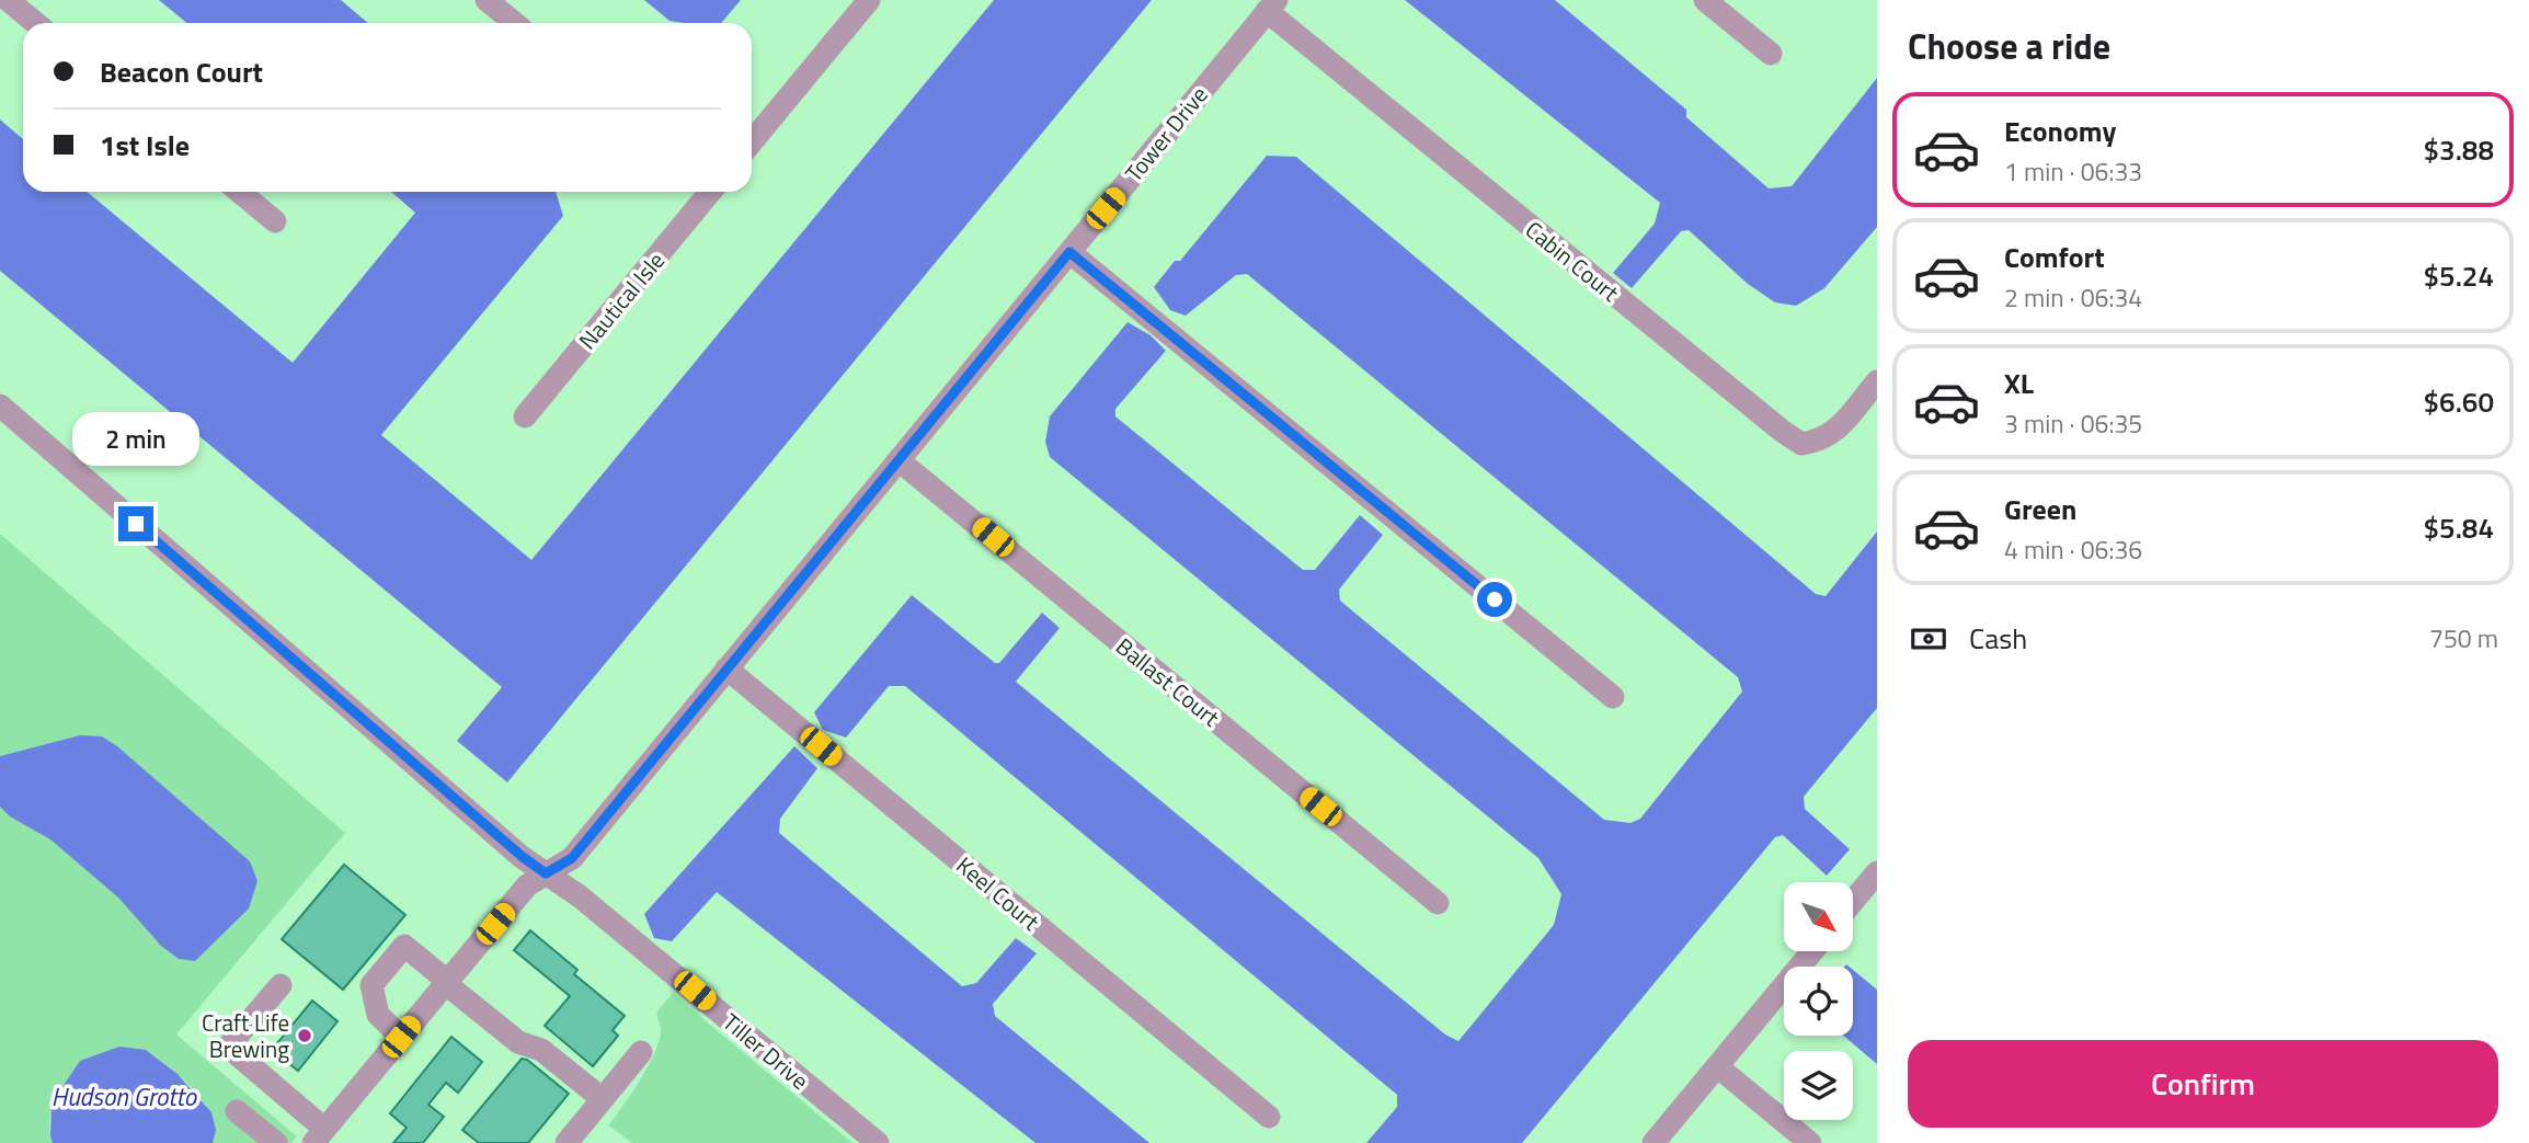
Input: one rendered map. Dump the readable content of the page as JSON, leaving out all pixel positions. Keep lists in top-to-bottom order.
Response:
{
  "streets": {
    "street": [
      "Tower Drive",
      "Cabin Court",
      "Nautical Isle",
      "Ballast Court",
      "Keel Court",
      "Tiller Drive"
    ]
  },
  "crossings": [
    ["Tower Drive", "Cabin Court"],
    ["Tower Drive", "Ballast Court"],
    ["Tower Drive", "Keel Court"],
    ["Tower Drive", "Tiller Drive"]
  ],
  "water": ["Hudson Grotto"],
  "places": ["Craft Life Brewing"],
  "north": "bottom right",
  "page": {
    "heading": "Choose a ride",
    "banner": ["Beacon Court", "1st Isle"],
    "list": [
      {
        "name": "Economy",
        "note": "1 min · 06:33",
        "value": "$3.88"
      },
      {
        "name": "Comfort",
        "note": "2 min · 06:34",
        "value": "$5.24"
      },
      {
        "name": "XL",
        "note": "3 min · 06:35",
        "value": "$6.60"
      },
      {
        "name": "Green",
        "note": "4 min · 06:36",
        "value": "$5.84"
      }
    ],
    "bubble": "2 min",
    "pay": ["Cash", "750 m"],
    "buttons": "Confirm"
  }
}
